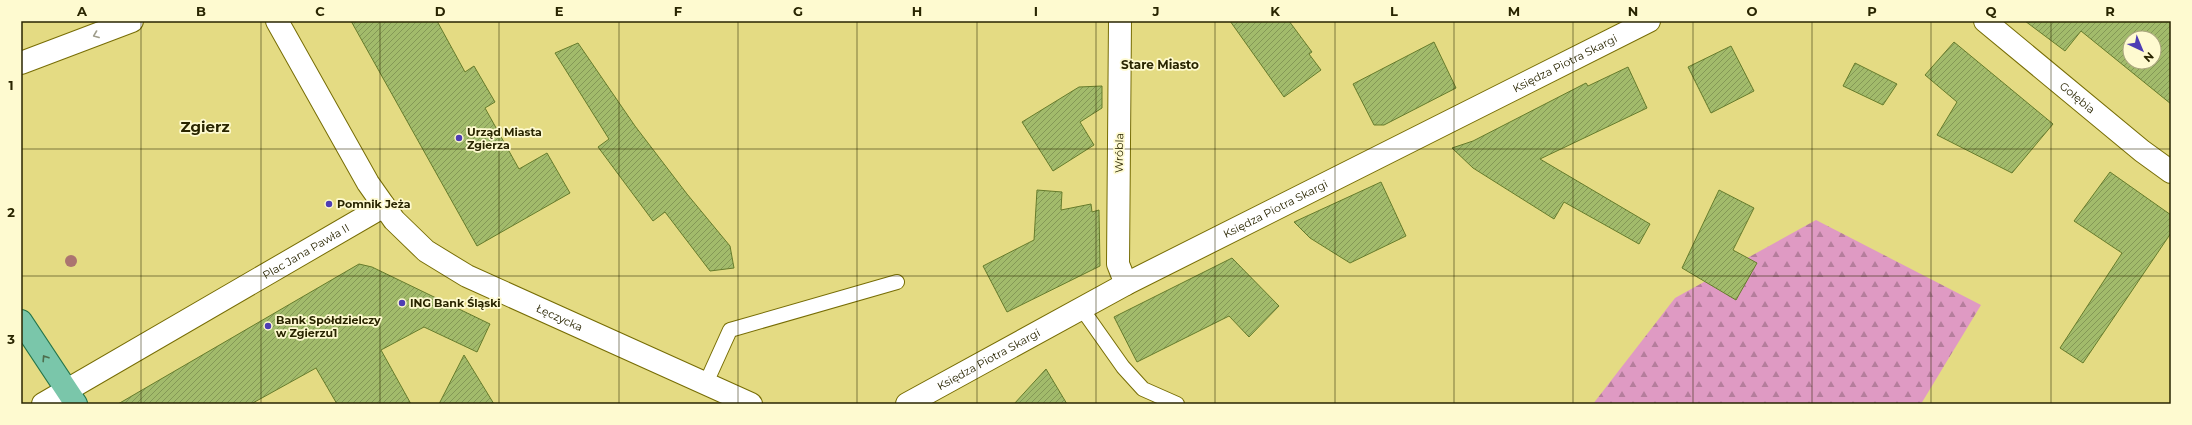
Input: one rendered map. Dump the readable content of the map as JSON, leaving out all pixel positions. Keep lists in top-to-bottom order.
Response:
{
  "streets": {
    "street": [
      "Księdza Piotra Skargi",
      "Gołębia",
      "Wróbla",
      "Plac Jana Pawła II",
      "Łęczycka"
    ]
  },
  "crossings": [
    ["Księdza Piotra Skargi", "Wróbla"],
    ["Plac Jana Pawła II", "Łęczycka"]
  ],
  "districts": ["Stare Miasto", "Zgierz"],
  "places": [
    "Urząd Miasta Zgierza",
    "Pomnik Jeża",
    "ING Bank Śląski",
    "Bank Spółdzielczy w Zgierzu1"
  ],
  "north": "bottom right",
  "grid": {
    "columns": [
      "A",
      "B",
      "C",
      "D",
      "E",
      "F",
      "G",
      "H",
      "I",
      "J",
      "K",
      "L",
      "M",
      "N",
      "O",
      "P",
      "Q",
      "R"
    ],
    "rows": ["1", "2", "3"]
  }
}
